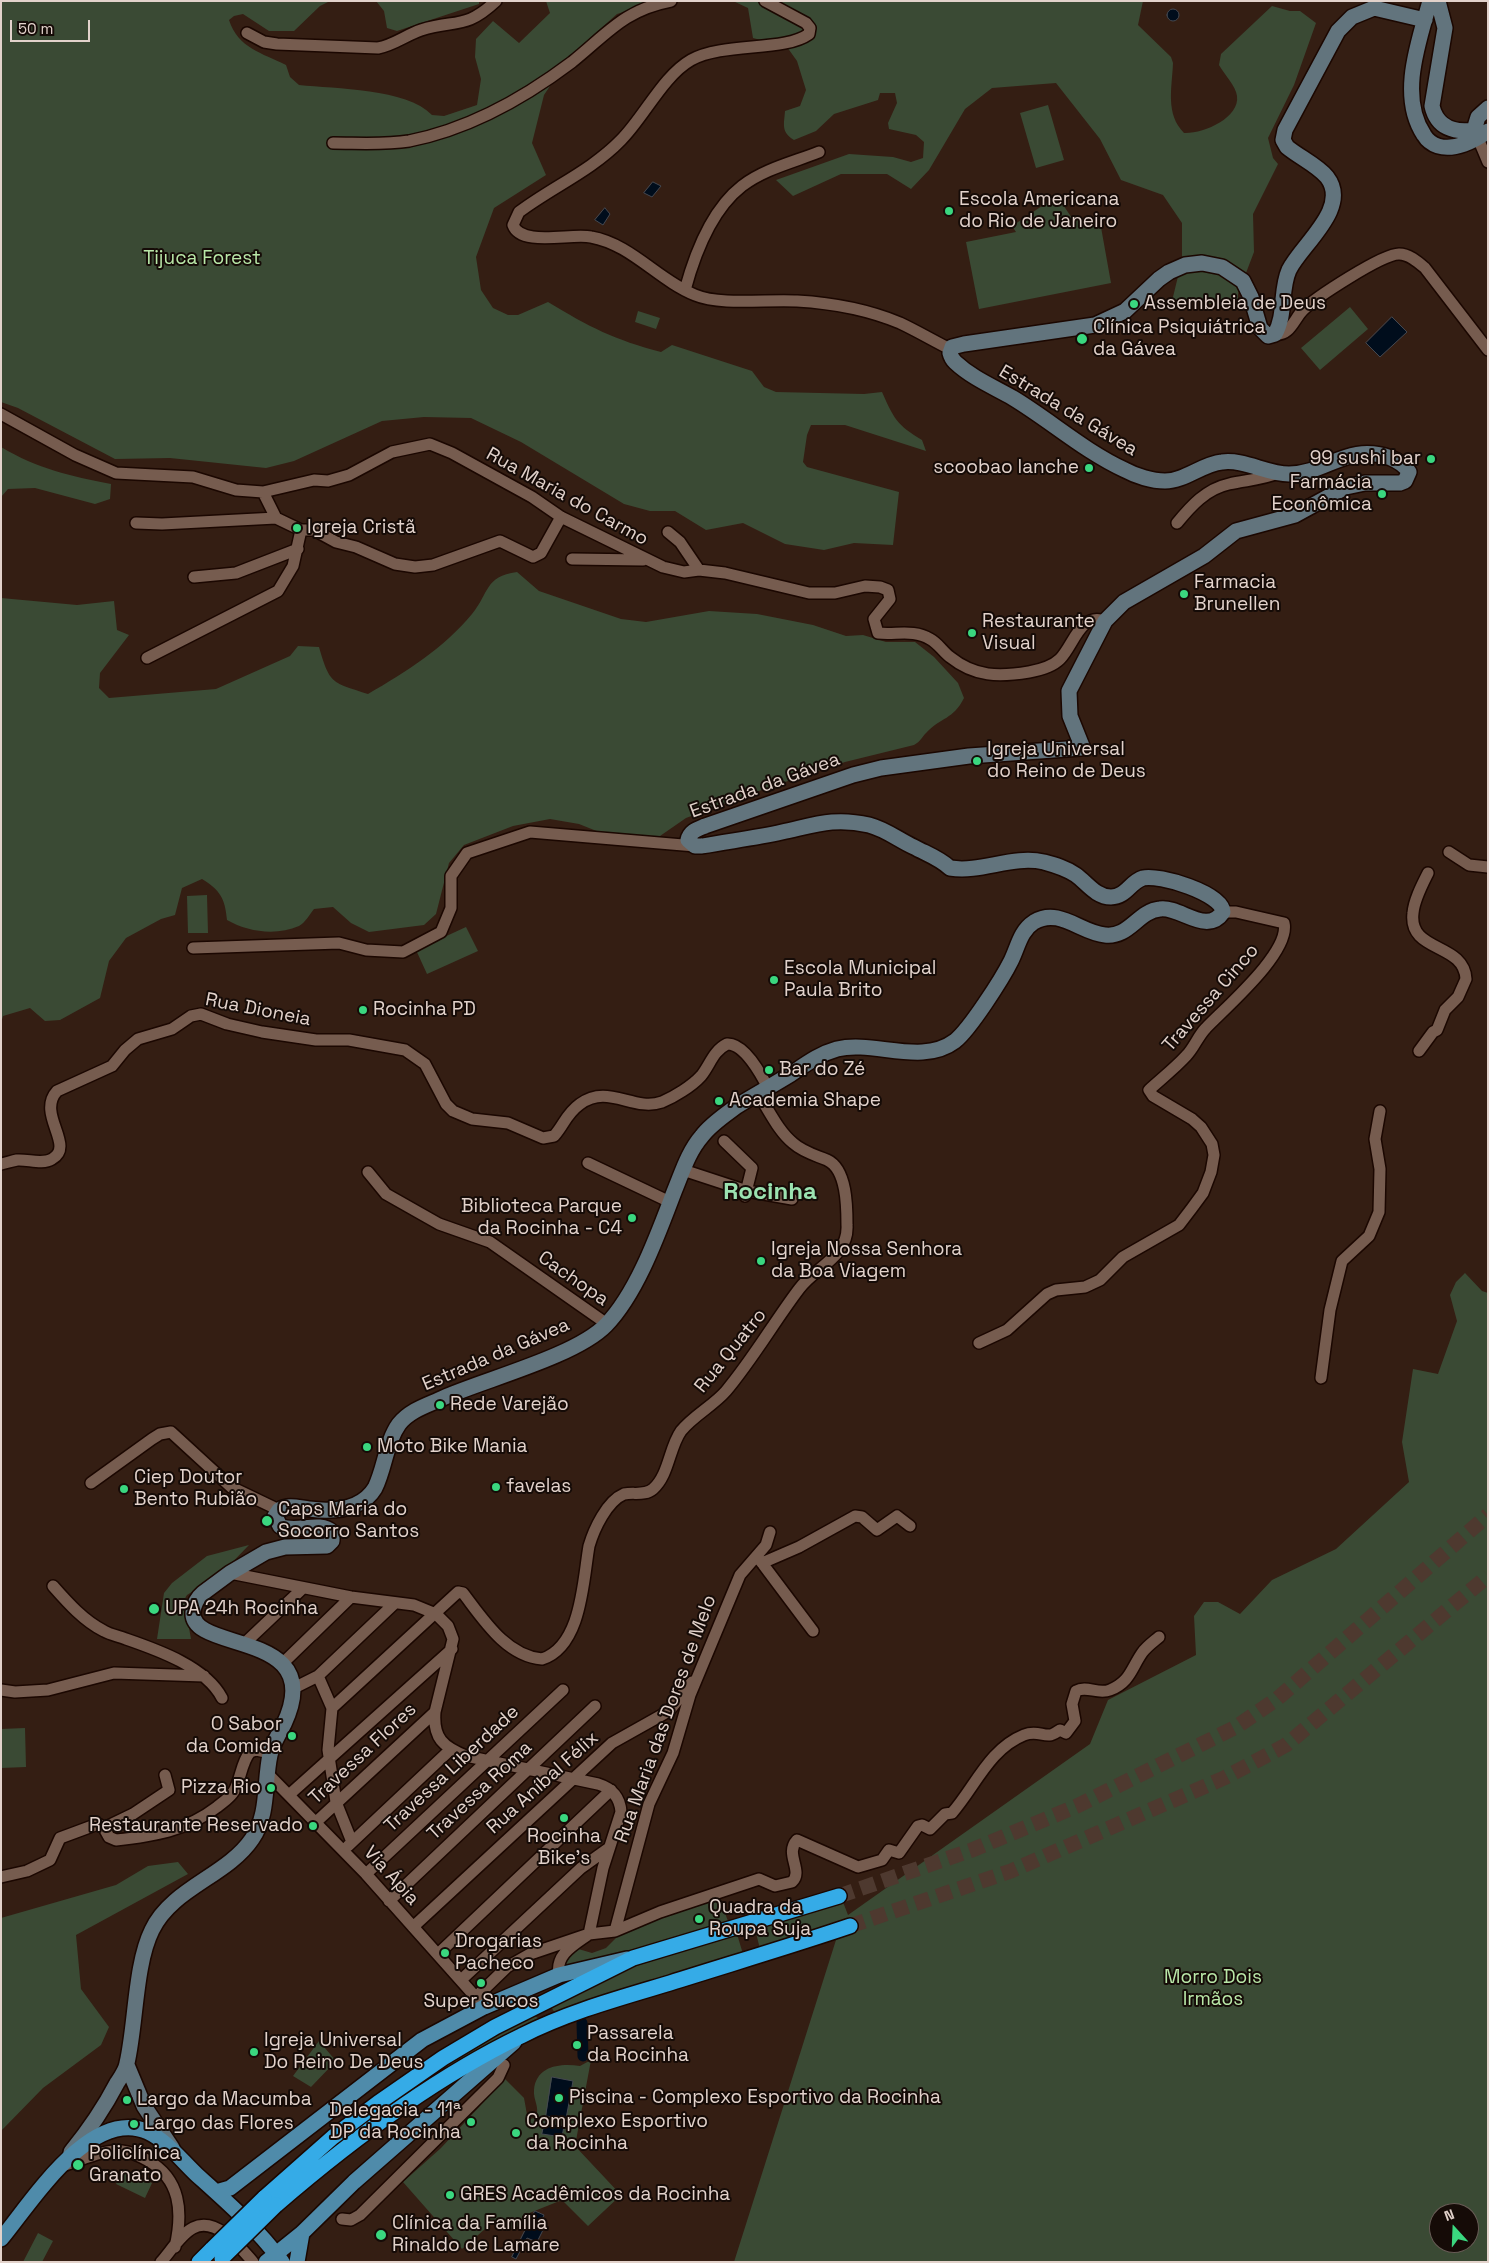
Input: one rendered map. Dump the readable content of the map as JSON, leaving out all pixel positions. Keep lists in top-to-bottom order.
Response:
{
  "streets": {
    "street": [
      "Estrada da Gávea",
      "Rua Maria do Carmo",
      "Travessa Cinco",
      "Rua Dioneia",
      "Cachopa",
      "Rua Quatro",
      "Rua Maria das Dores de Melo",
      "Travessa Flores",
      "Travessa Liberdade",
      "Rua Aníbal Félix",
      "Travessa Roma",
      "Via Ápia"
    ]
  },
  "crossings": [
    ["Estrada da Gávea", "Rua Maria do Carmo"],
    ["Estrada da Gávea", "Travessa Cinco"],
    ["Estrada da Gávea", "Rua Dioneia"],
    ["Estrada da Gávea", "Cachopa"],
    ["Estrada da Gávea", "Rua Quatro"],
    ["Rua Dioneia", "Rua Quatro"],
    ["Rua Maria das Dores de Melo", "Rua Aníbal Félix"],
    ["Travessa Flores", "Via Ápia"],
    ["Travessa Liberdade", "Via Ápia"],
    ["Rua Aníbal Félix", "Via Ápia"],
    ["Travessa Roma", "Via Ápia"]
  ],
  "districts": ["Rocinha"],
  "parks": ["Tijuca Forest", "Morro Dois Irmãos"],
  "places": [
    "Escola Americana do Rio de Janeiro",
    "Assembleia de Deus",
    "Clínica Psiquiátrica da Gávea",
    "99 sushi bar",
    "scoobao lanche",
    "Farmácia Econômica",
    "Igreja Cristã",
    "Farmacia Brunellen",
    "Restaurante Visual",
    "Igreja Universal do Reino de Deus",
    "Escola Municipal Paula Brito",
    "Rocinha PD",
    "Bar do Zé",
    "Academia Shape",
    "Biblioteca Parque da Rocinha - C4",
    "Igreja Nossa Senhora da Boa Viagem",
    "Rede Varejão",
    "Moto Bike Mania",
    "favelas",
    "Ciep Doutor Bento Rubião",
    "Caps Maria do Socorro Santos",
    "UPA 24h Rocinha",
    "O Sabor da Comida",
    "Pizza Rio",
    "Rocinha Bike's",
    "Restaurante Reservado",
    "Quadra da Roupa Suja",
    "Drogarias Pacheco",
    "Super Sucos",
    "Passarela da Rocinha",
    "Igreja Universal Do Reino De Deus",
    "Piscina - Complexo Esportivo da Rocinha",
    "Largo da Macumba",
    "Delegacia - 11ª DP da Rocinha",
    "Largo das Flores",
    "Complexo Esportivo da Rocinha",
    "Policlínica Granato",
    "GRES Acadêmicos da Rocinha",
    "Clínica da Família Rinaldo de Lamare"
  ],
  "scale_bar": "50 m",
  "north": "top"
}
